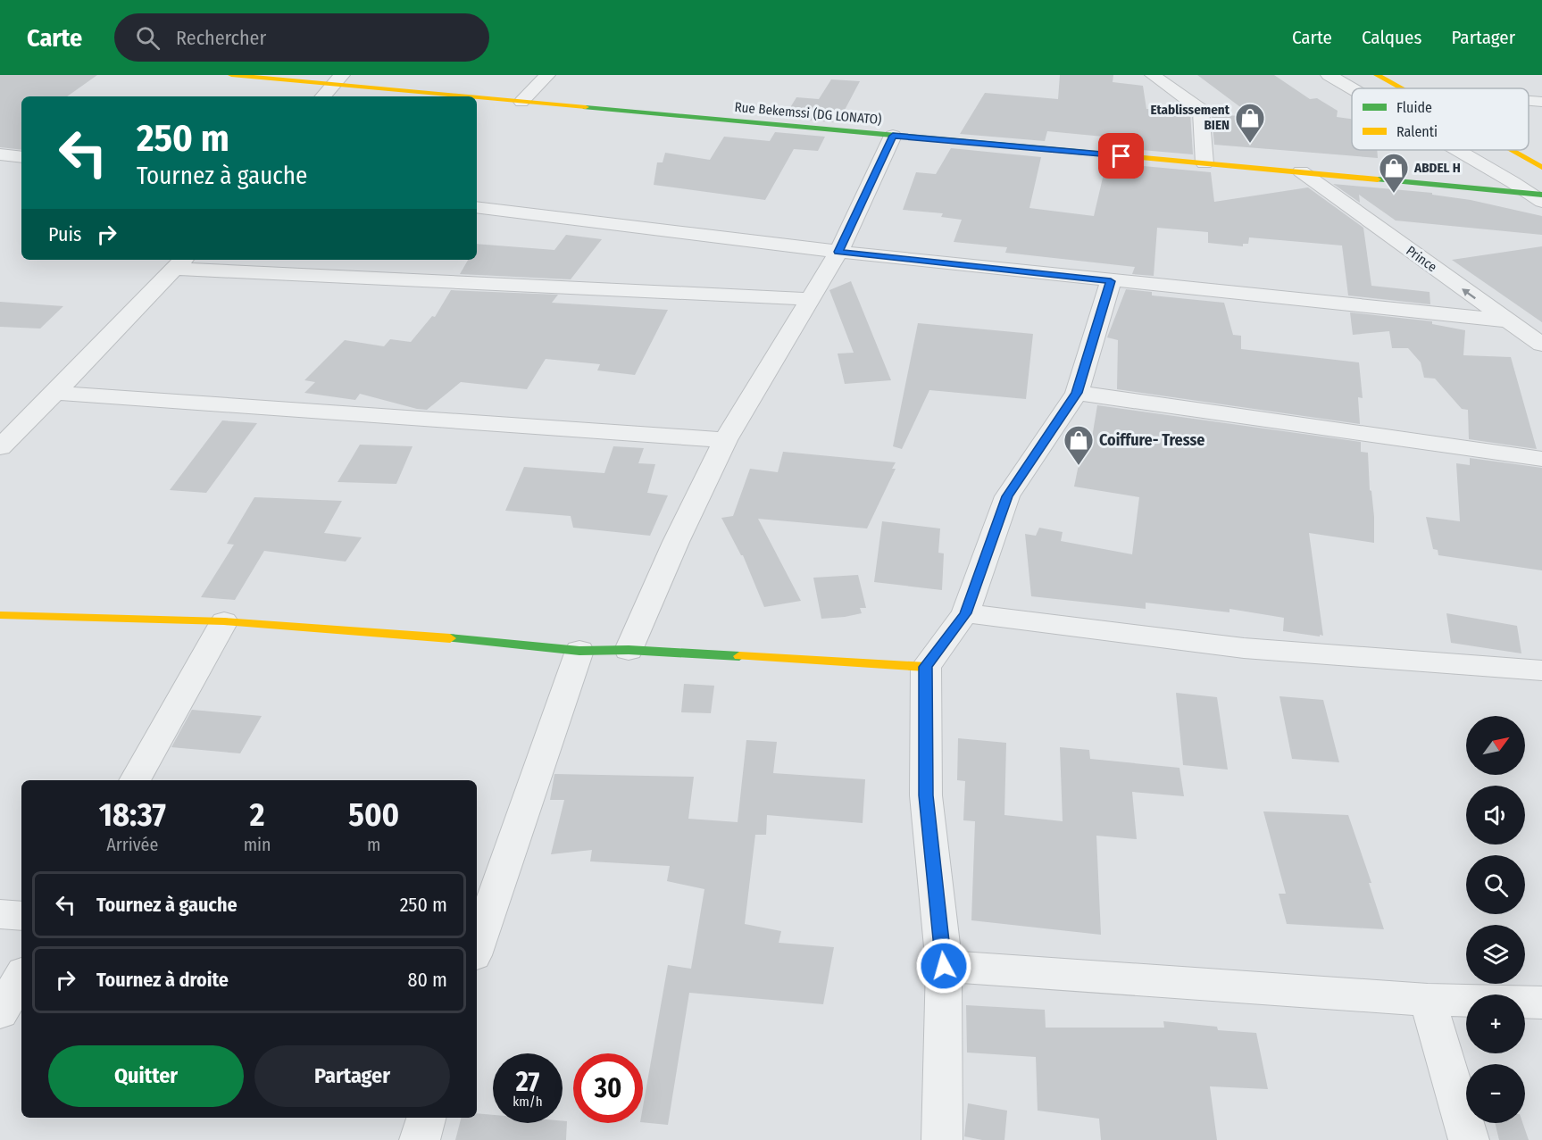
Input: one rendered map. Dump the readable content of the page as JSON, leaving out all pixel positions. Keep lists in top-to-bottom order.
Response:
{
  "streets": {
    "street": ["Rue Bekemssi (DG LONATO)", "Prince"]
  },
  "crossings": [
    ["Rue Bekemssi (DG LONATO)", "Prince"]
  ],
  "places": {
    "shop": ["Etablissement BIEN", "ABDEL H", "Coiffure- Tresse"]
  },
  "legend": ["Fluide", "Ralenti"],
  "north": "top right",
  "page": {
    "header": "Carte",
    "search": "Rechercher",
    "nav": ["Carte", "Calques", "Partager"],
    "turn": ["250 m", "Tournez à gauche"],
    "then": "Puis",
    "map_buttons": ["+", "−"],
    "eta": [
      "18:37",
      "Arrivée",
      "2",
      "min",
      "500",
      "m"
    ],
    "list": [
      {
        "name": "Tournez à gauche",
        "value": "250 m"
      },
      {
        "name": "Tournez à droite",
        "value": "80 m"
      }
    ],
    "buttons": ["Quitter", "Partager"],
    "speed": "27 km/h",
    "limit": "30"
  }
}
